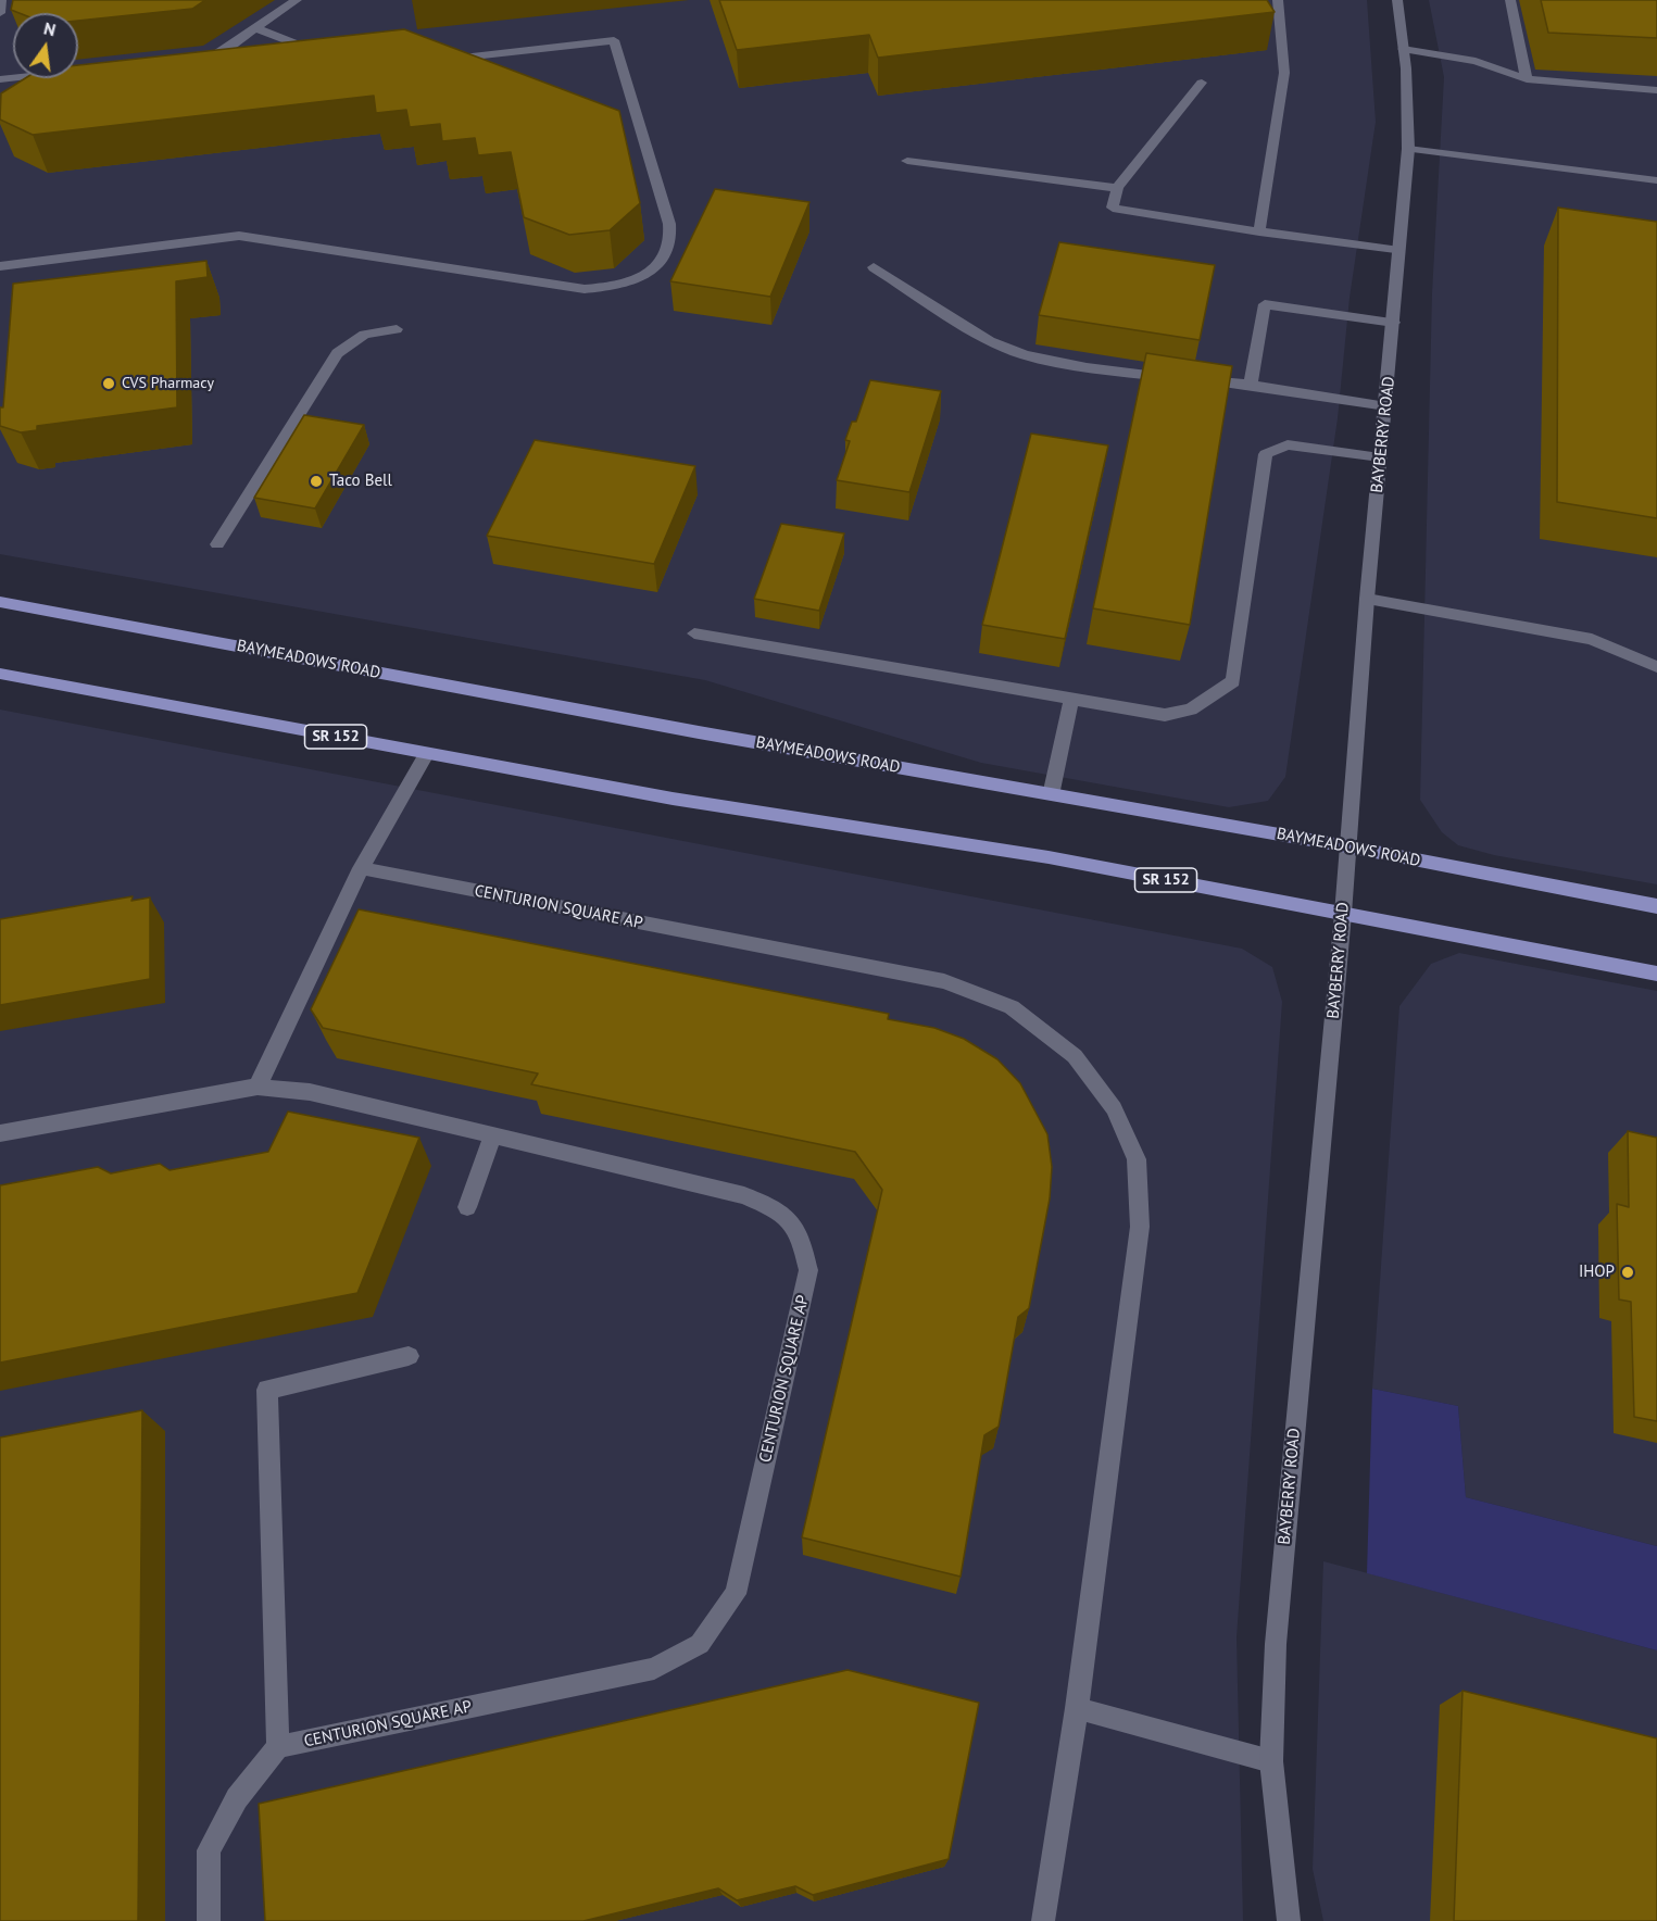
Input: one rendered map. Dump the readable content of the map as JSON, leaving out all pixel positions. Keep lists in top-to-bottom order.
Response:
{
  "streets": {
    "main road": ["BAYMEADOWS ROAD", "SR 152"],
    "street": ["BAYBERRY ROAD", "CENTURION SQUARE AP"]
  },
  "crossings": [
    ["BAYBERRY ROAD", "BAYMEADOWS ROAD"],
    ["BAYBERRY ROAD", "SR 152"]
  ],
  "places": ["CVS Pharmacy", "Taco Bell", "IHOP"],
  "north": "top"
}
